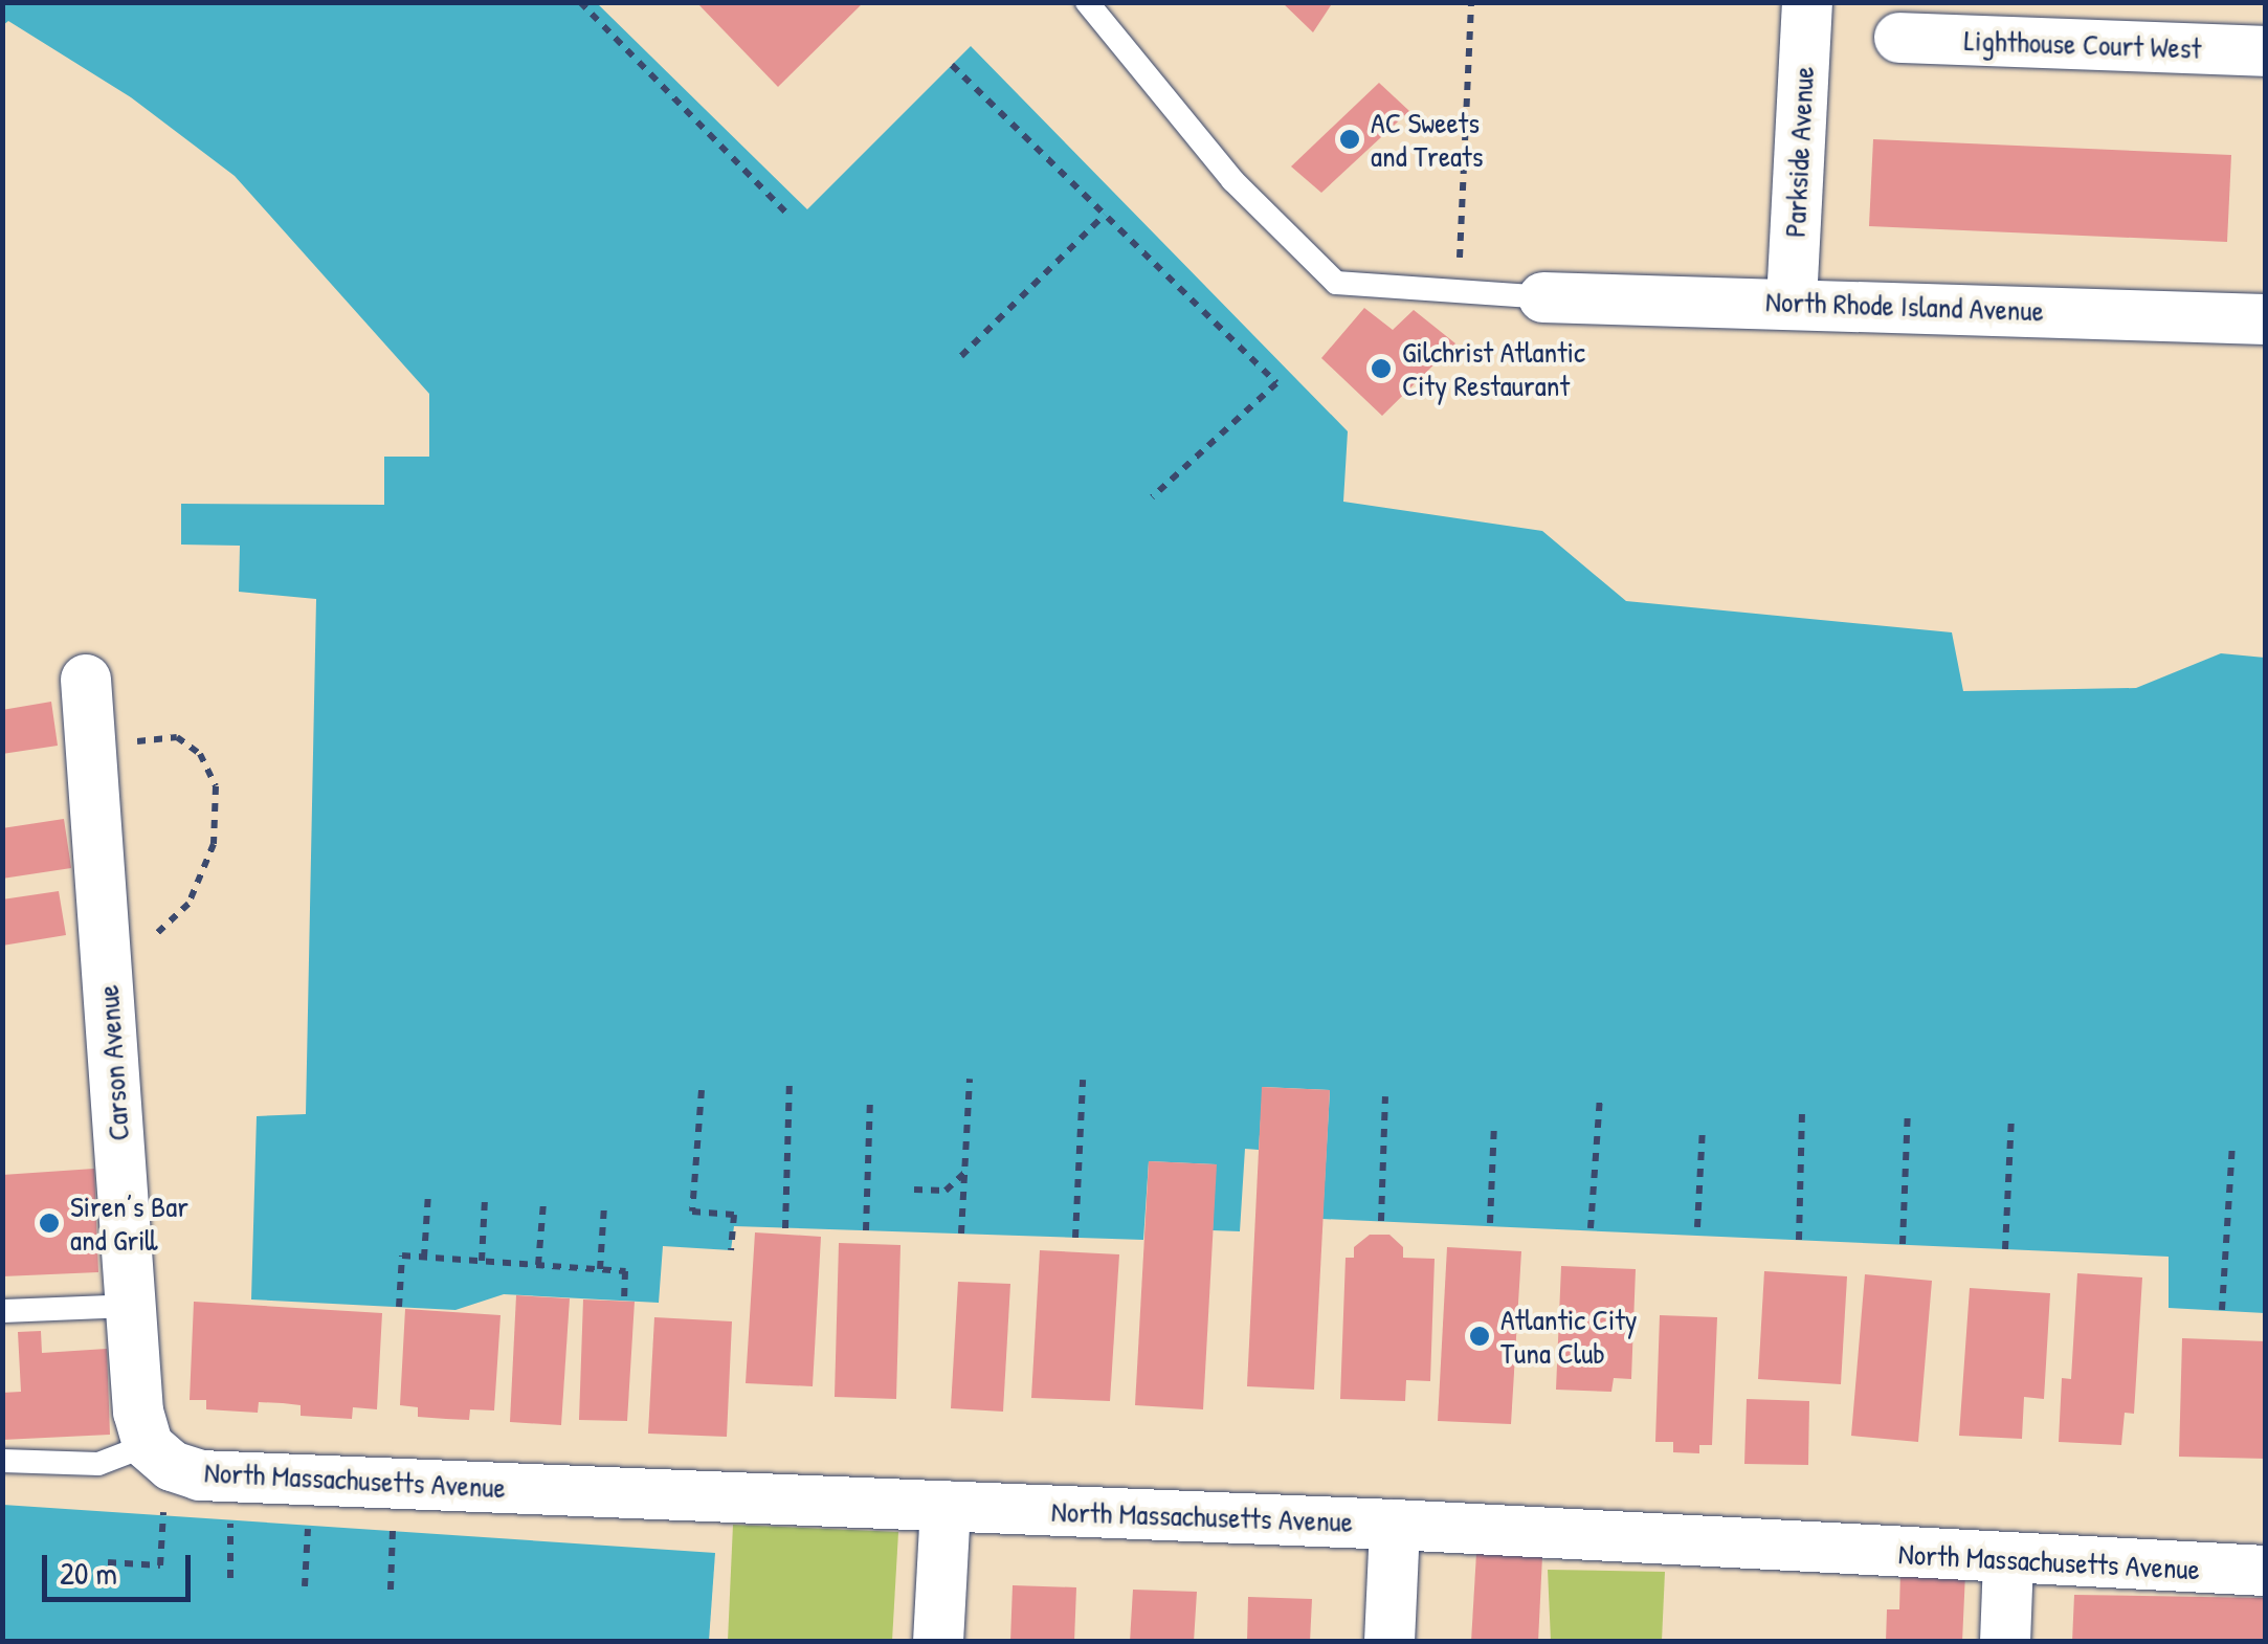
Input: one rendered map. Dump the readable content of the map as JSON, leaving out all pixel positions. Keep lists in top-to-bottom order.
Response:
{
  "streets": {
    "street": [
      "Lighthouse Court West",
      "Parkside Avenue",
      "North Rhode Island Avenue",
      "Carson Avenue",
      "North Massachusetts Avenue"
    ]
  },
  "crossings": [
    ["Parkside Avenue", "North Rhode Island Avenue"],
    ["Carson Avenue", "North Massachusetts Avenue"]
  ],
  "places": [
    "AC Sweets and Treats",
    "Gilchrist Atlantic City Restaurant",
    "Siren’s Bar and Grill",
    "Atlantic City Tuna Club"
  ],
  "scale_bar": "20 m"
}
